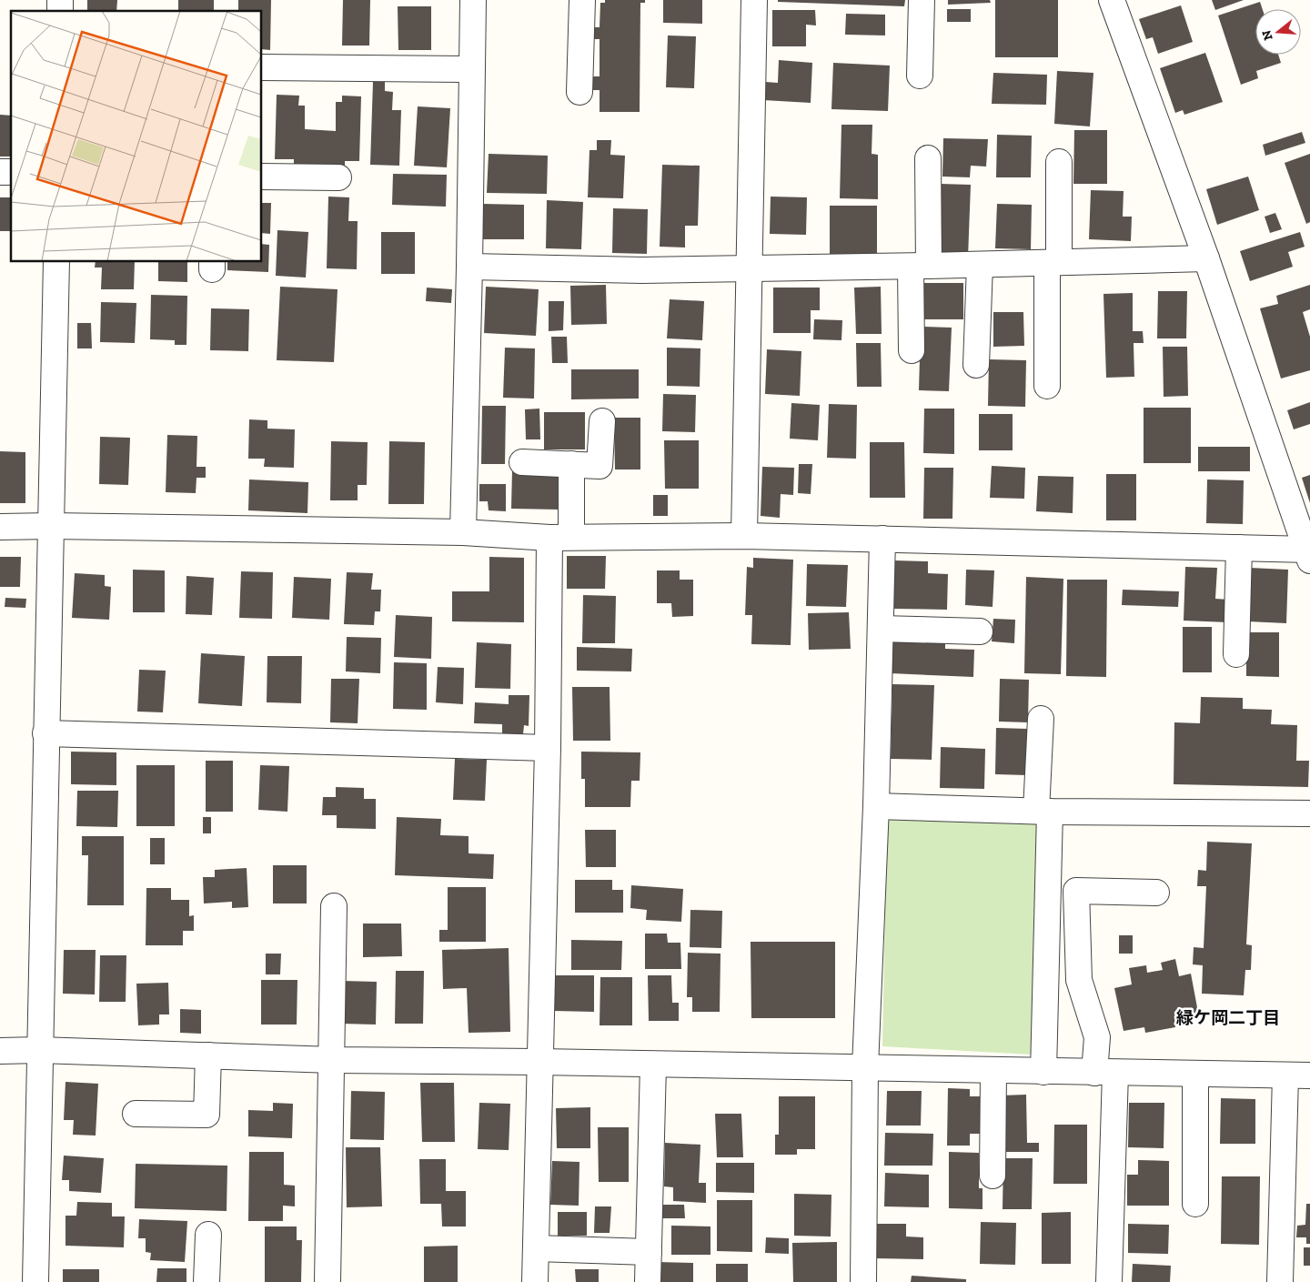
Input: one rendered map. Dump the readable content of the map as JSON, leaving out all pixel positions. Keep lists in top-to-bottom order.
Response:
{
  "districts": ["緑ケ岡二丁目"],
  "north": "left"
}
